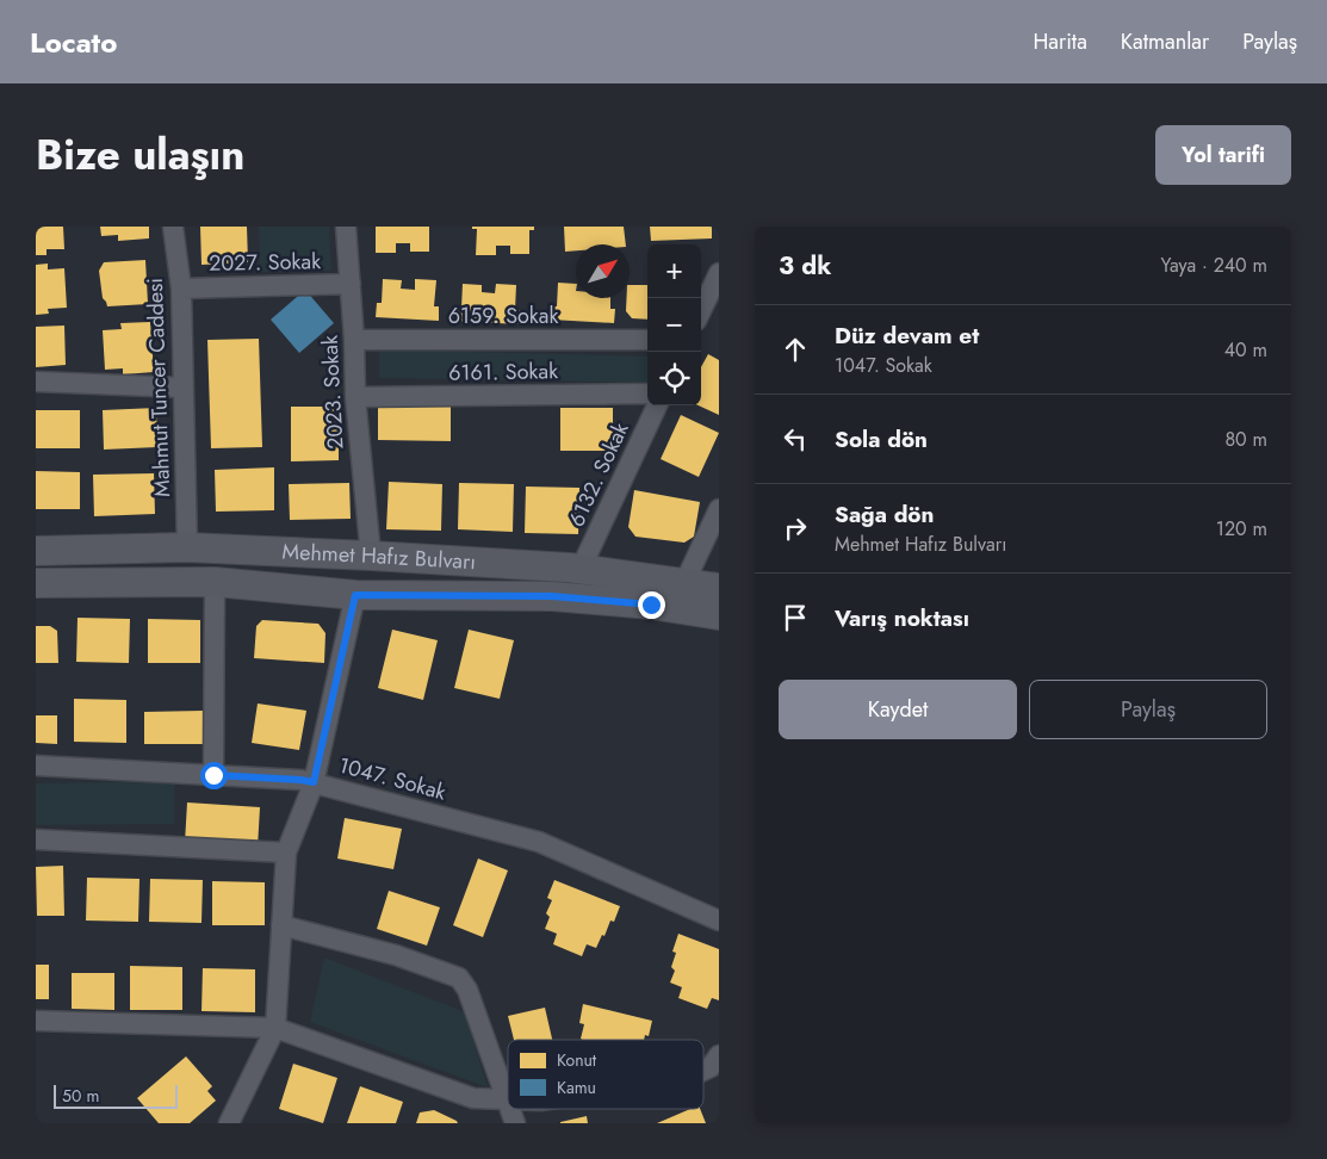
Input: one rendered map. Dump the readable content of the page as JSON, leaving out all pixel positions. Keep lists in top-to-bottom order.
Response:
{
  "streets": {
    "main road": ["Mehmet Hafız Bulvarı"],
    "street": [
      "2027. Sokak",
      "6159. Sokak",
      "6161. Sokak",
      "Mahmut Tuncer Caddesi",
      "2023. Sokak",
      "6132. Sokak",
      "1047. Sokak"
    ]
  },
  "crossings": [
    ["2027. Sokak", "Mahmut Tuncer Caddesi"],
    ["2027. Sokak", "2023. Sokak"],
    ["6159. Sokak", "2023. Sokak"],
    ["6161. Sokak", "2023. Sokak"],
    ["Mahmut Tuncer Caddesi", "Mehmet Hafız Bulvarı"],
    ["2023. Sokak", "Mehmet Hafız Bulvarı"],
    ["6132. Sokak", "Mehmet Hafız Bulvarı"]
  ],
  "legend": ["Konut", "Kamu"],
  "scale_bar": "50 m",
  "north": "top right",
  "page": {
    "header": "Locato",
    "nav": ["Harita", "Katmanlar", "Paylaş"],
    "title": "Bize ulaşın",
    "buttons": [
      "Yol tarifi",
      ["Kaydet", "Paylaş"]
    ],
    "heading": ["3 dk", "Yaya · 240 m"],
    "map_buttons": ["+", "−"],
    "list": [
      ["Düz devam et", "1047. Sokak", "40 m"],
      ["Sola dön", "80 m"],
      ["Sağa dön", "Mehmet Hafız Bulvarı", "120 m"],
      "Varış noktası"
    ],
    "scale": "50 m"
  }
}
